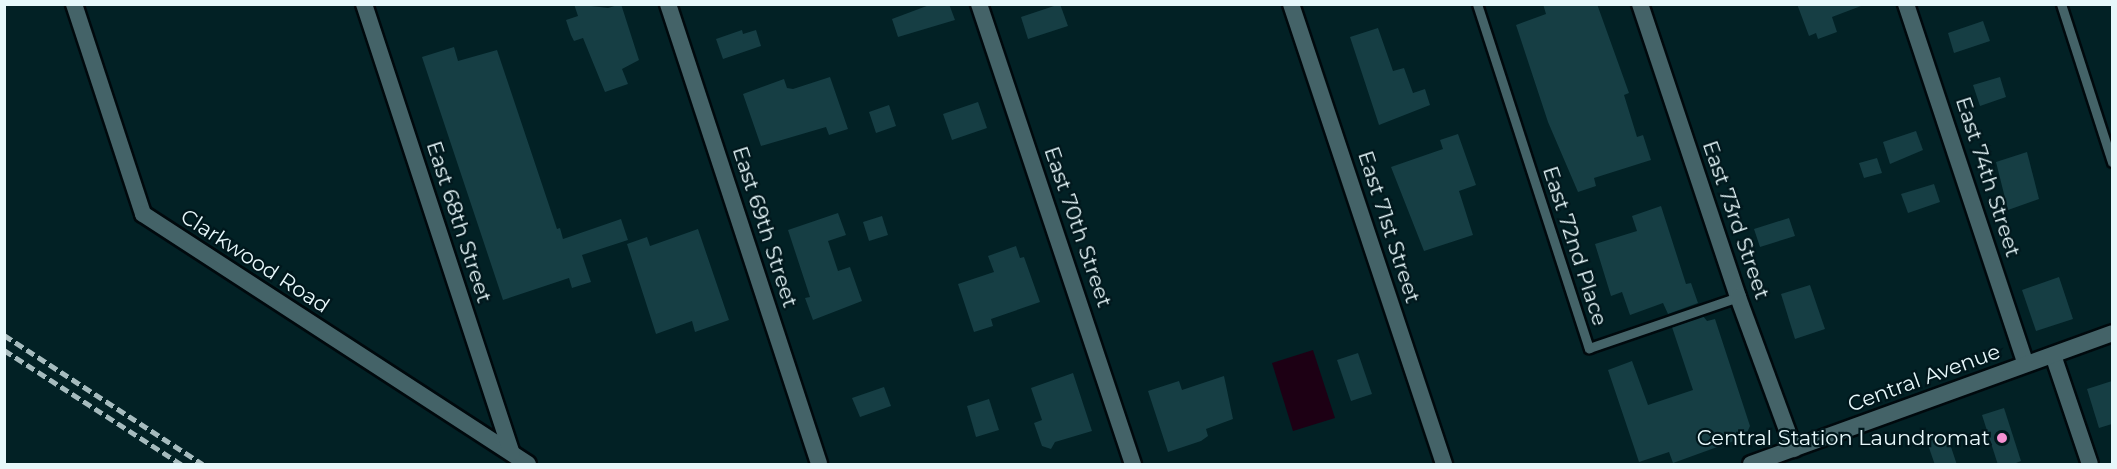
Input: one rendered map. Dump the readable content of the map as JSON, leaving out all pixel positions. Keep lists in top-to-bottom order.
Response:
{
  "streets": {
    "street": [
      "East 74th Street",
      "East 73rd Street",
      "East 68th Street",
      "East 69th Street",
      "East 70th Street",
      "East 71st Street",
      "Clarkwood Road",
      "Central Avenue"
    ],
    "lane": ["East 72nd Place"]
  },
  "crossings": [
    ["East 74th Street", "Central Avenue"],
    ["East 73rd Street", "East 72nd Place"],
    ["East 73rd Street", "Central Avenue"],
    ["East 68th Street", "Clarkwood Road"]
  ],
  "places": ["Central Station Laundromat"]
}
